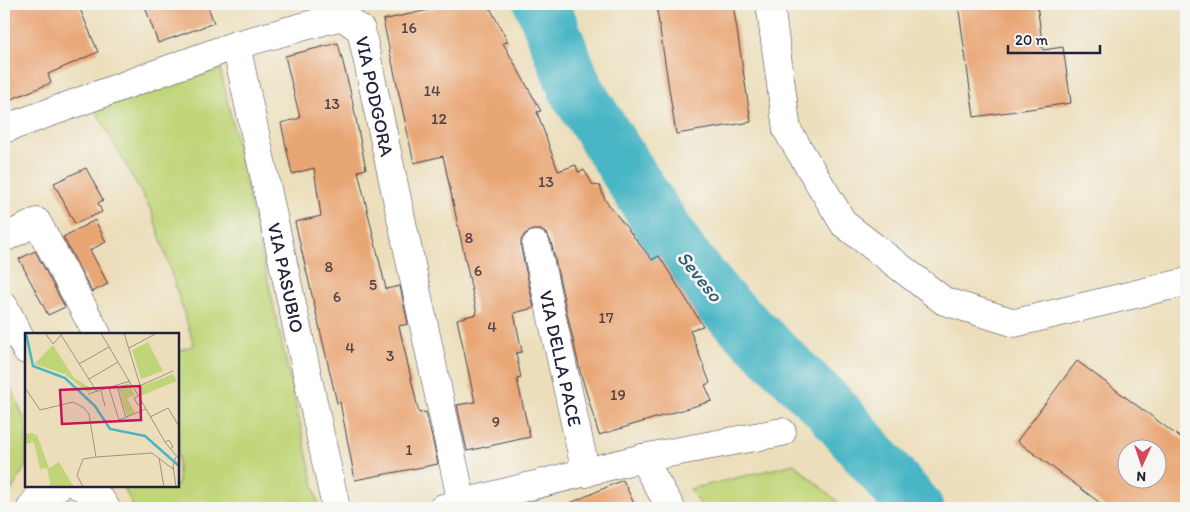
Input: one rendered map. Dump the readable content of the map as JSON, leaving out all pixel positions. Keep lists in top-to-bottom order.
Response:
{
  "streets": {
    "street": ["VIA PODGORA", "VIA PASUBIO", "VIA DELLA PACE"]
  },
  "crossings": [
    ["VIA PODGORA", "VIA PASUBIO"]
  ],
  "water": ["Seveso"],
  "house_numbers": [
    "16",
    "14",
    "13",
    "12",
    "13",
    "8",
    "8",
    "6",
    "5",
    "6",
    "17",
    "4",
    "4",
    "3",
    "19",
    "9",
    "1"
  ],
  "scale_bar": "20 m",
  "north": "bottom"
}
